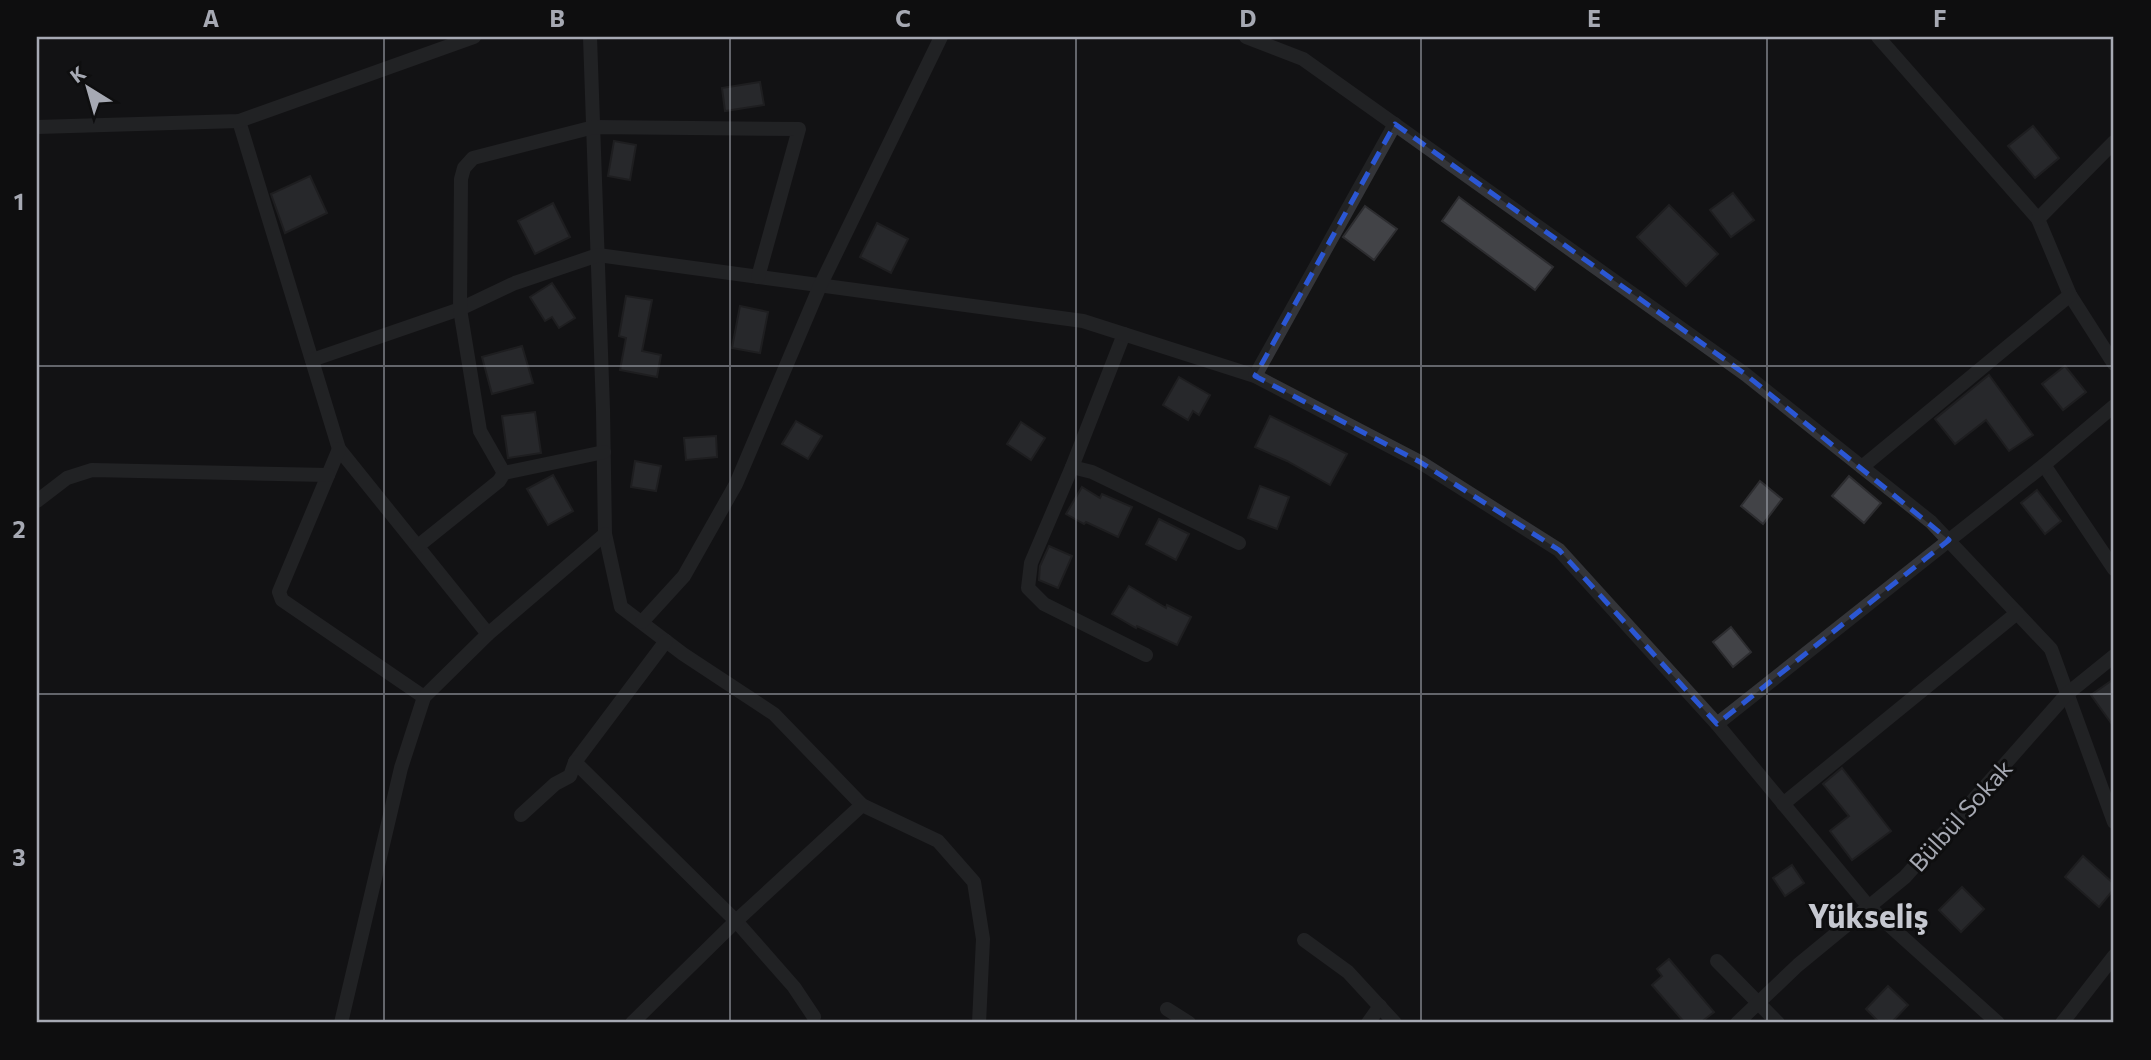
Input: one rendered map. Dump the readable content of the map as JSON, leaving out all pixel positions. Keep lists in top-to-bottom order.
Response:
{
  "streets": {
    "street": ["Bülbül Sokak"]
  },
  "districts": ["Yükseliş"],
  "north": "top left",
  "grid": {
    "columns": [
      "A",
      "B",
      "C",
      "D",
      "E",
      "F"
    ],
    "rows": ["1", "2", "3"]
  }
}
